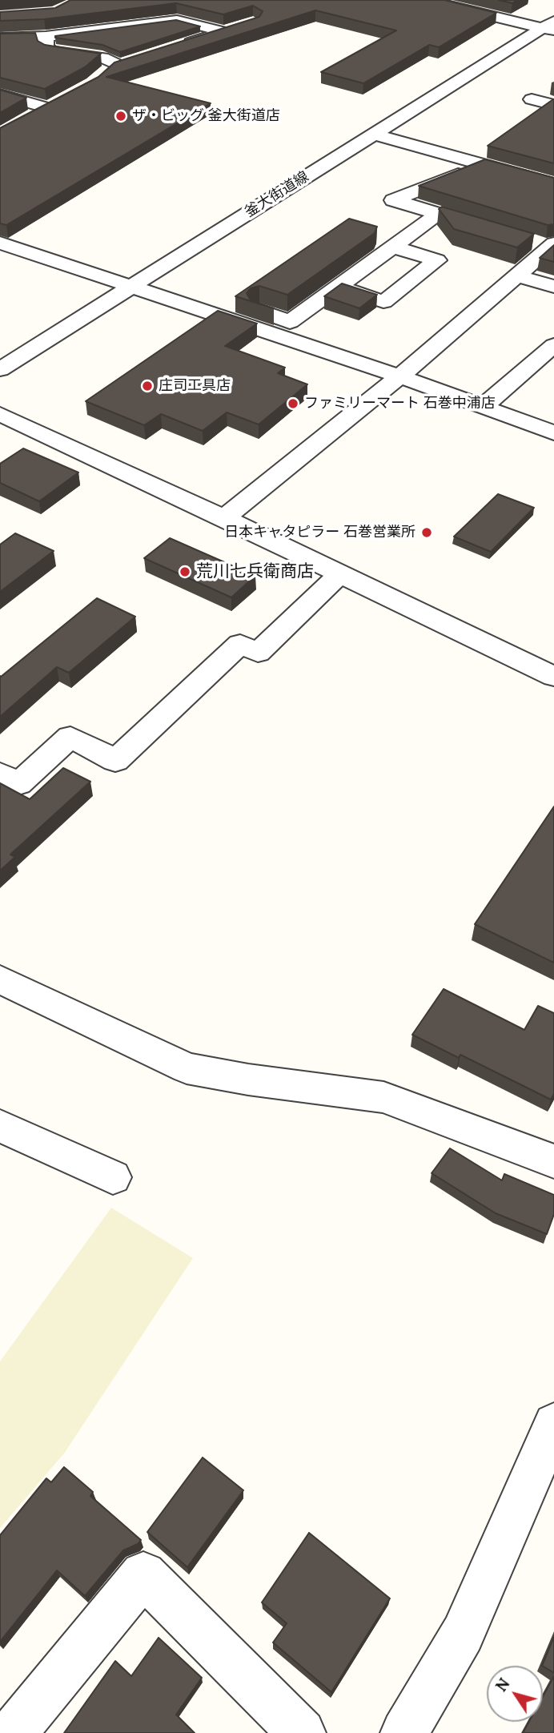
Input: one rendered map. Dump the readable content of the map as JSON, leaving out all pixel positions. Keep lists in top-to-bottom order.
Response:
{
  "streets": {
    "street": ["釜大街道線"]
  },
  "places": [
    "ザ・ビッグ 釜大街道店",
    "庄司工具店",
    "ファミリーマート 石巻中浦店",
    "日本キャタピラー 石巻営業所",
    "荒川七兵衛商店"
  ],
  "north": "top left"
}
